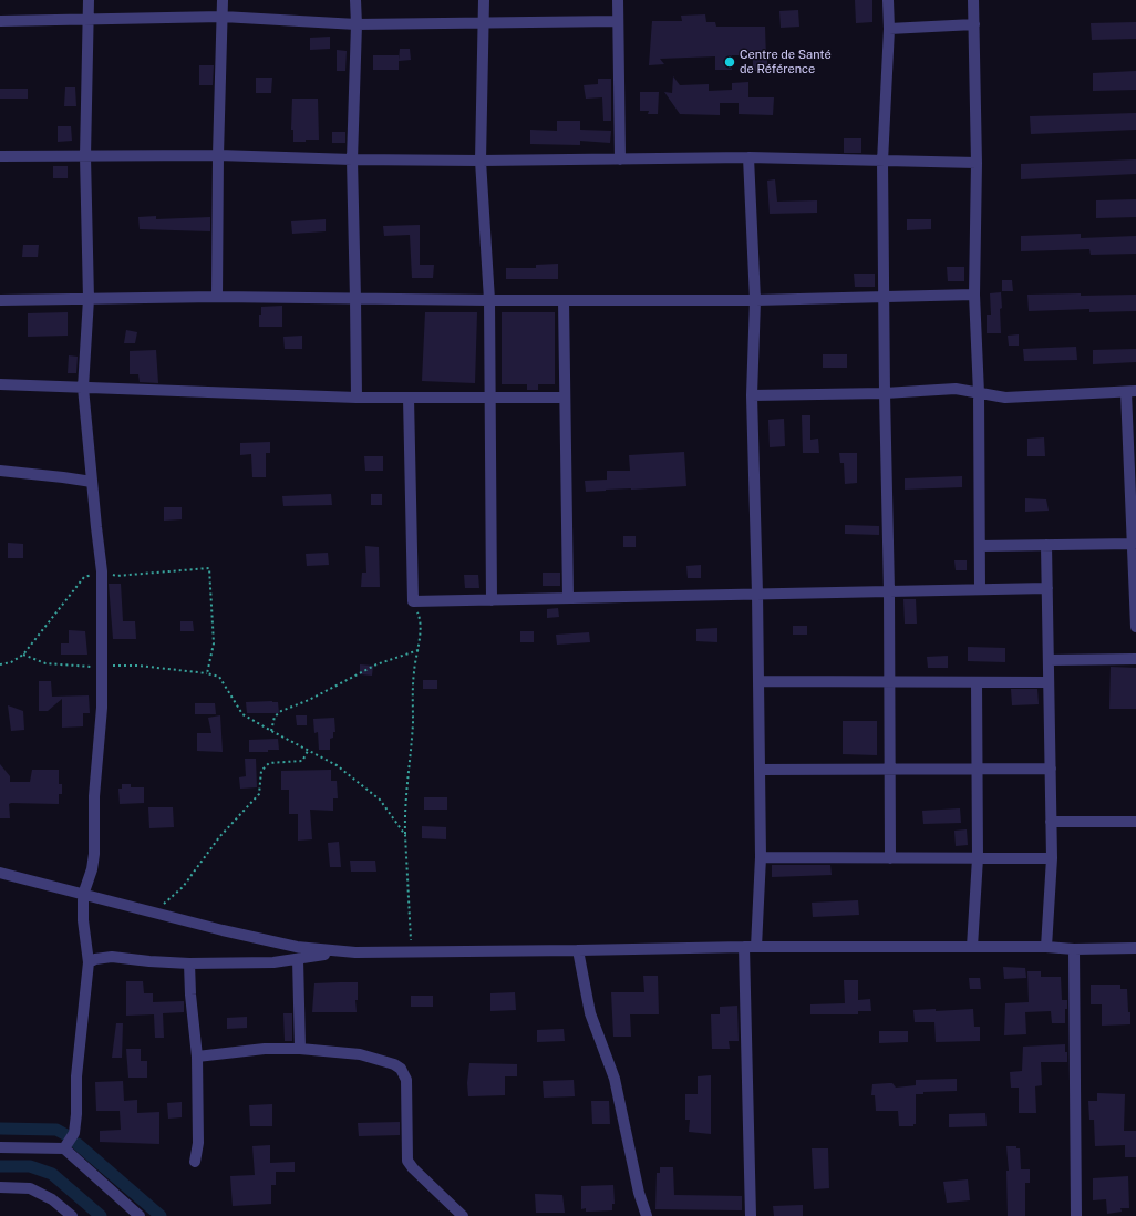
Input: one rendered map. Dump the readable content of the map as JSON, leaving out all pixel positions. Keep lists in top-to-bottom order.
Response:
{
  "places": ["Centre de Santé de Référence"]
}
